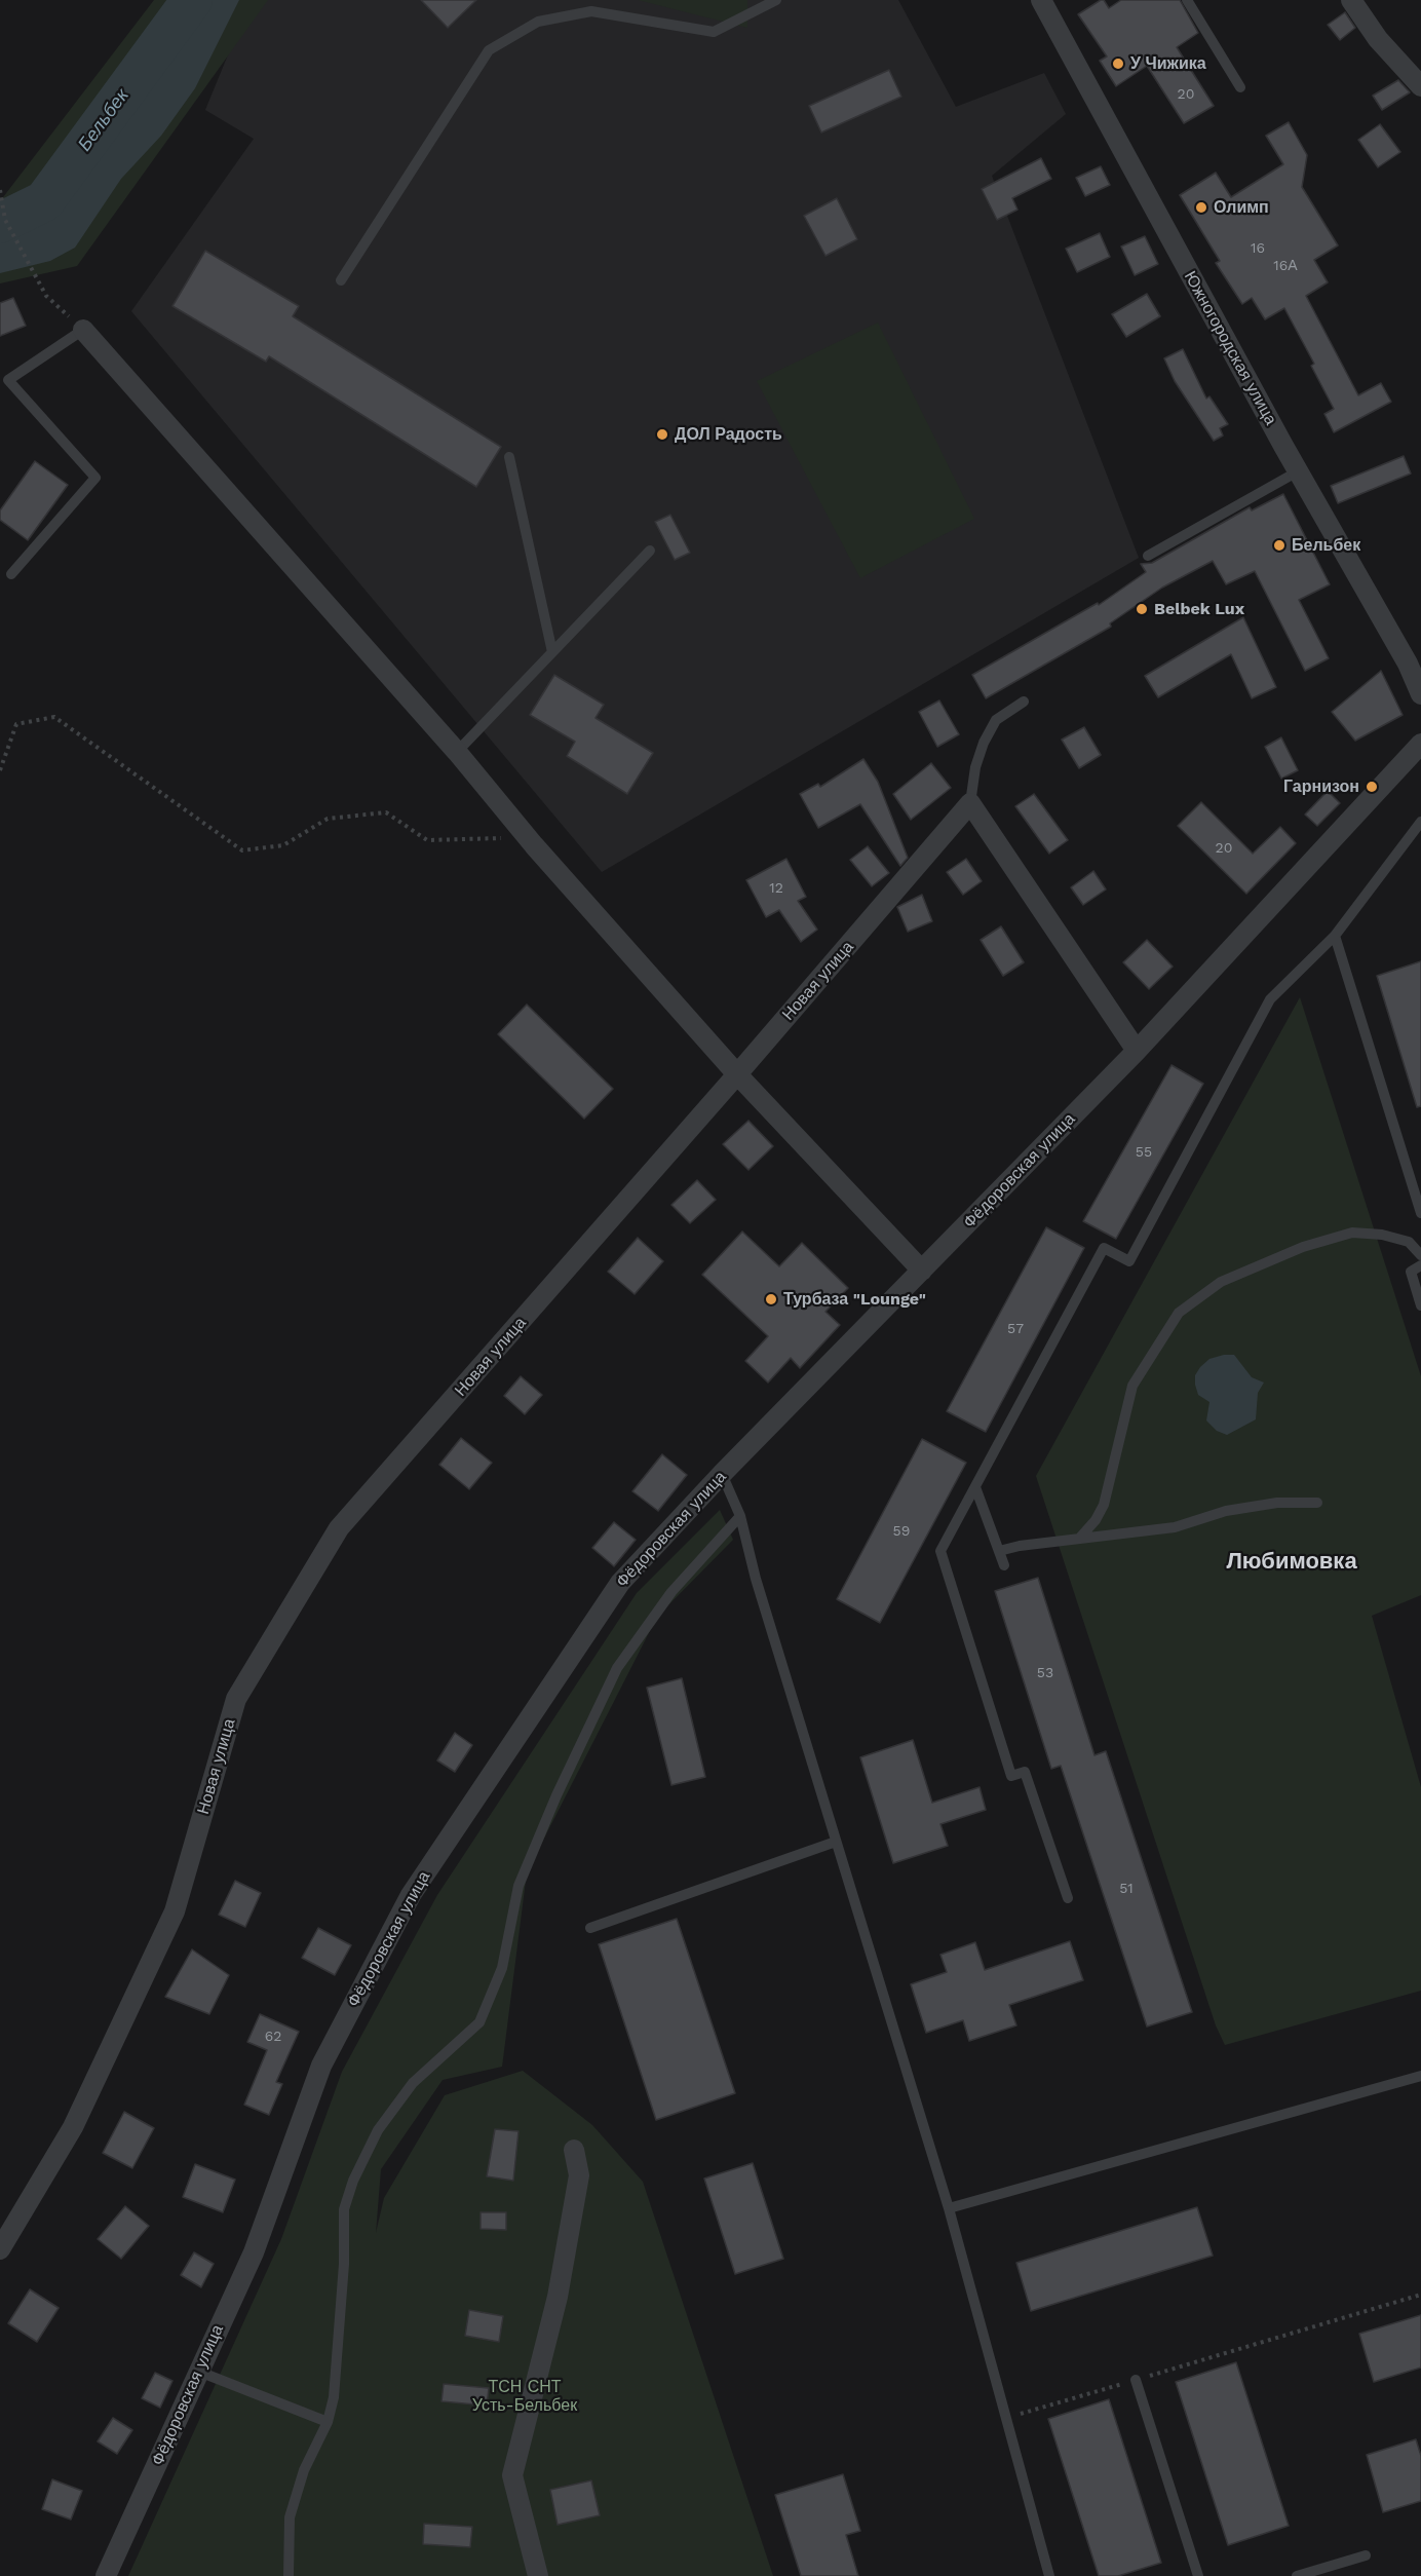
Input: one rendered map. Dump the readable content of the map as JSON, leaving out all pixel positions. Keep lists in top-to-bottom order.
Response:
{
  "streets": {
    "street": ["Южногородская улица", "Новая улица", "Фёдоровская улица"]
  },
  "districts": ["Любимовка"],
  "water": ["Бельбек"],
  "parks": ["ТСН СНТ Усть-Бельбек"],
  "places": [
    "У Чижика",
    "Олимп",
    "ДОЛ Радость",
    "Бельбек",
    "Belbek Lux",
    "Гарнизон",
    "Турбаза \"Lounge\""
  ],
  "house_numbers": [
    "20",
    "16",
    "16А",
    "20",
    "12",
    "55",
    "57",
    "59",
    "53",
    "51",
    "62"
  ]
}
